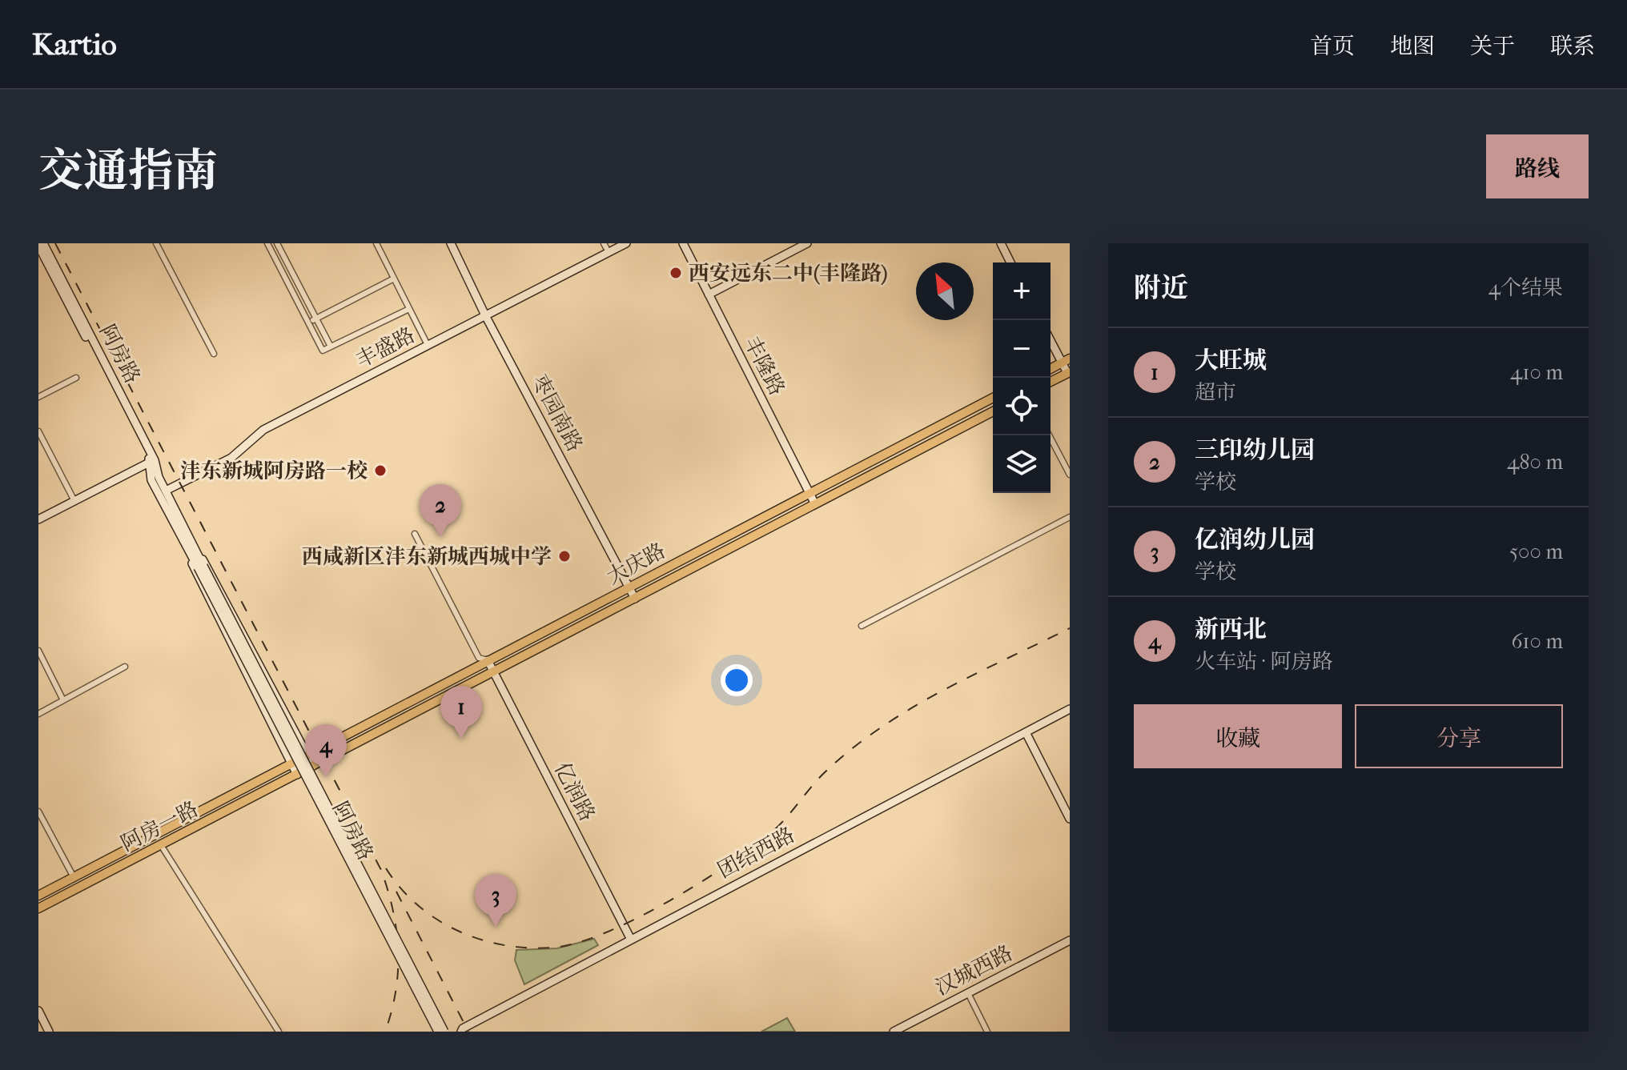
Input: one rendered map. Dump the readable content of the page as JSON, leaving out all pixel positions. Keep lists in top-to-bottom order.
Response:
{
  "streets": {
    "main road": ["大庆路", "阿房一路"],
    "street": [
      "丰盛路",
      "阿房路",
      "丰隆路",
      "枣园南路",
      "亿润路",
      "团结西路",
      "汉城西路"
    ]
  },
  "crossings": [
    ["丰盛路", "阿房路"],
    ["丰盛路", "枣园南路"],
    ["阿房路", "大庆路"],
    ["阿房路", "阿房一路"],
    ["丰隆路", "大庆路"],
    ["枣园南路", "大庆路"],
    ["大庆路", "亿润路"],
    ["大庆路", "阿房一路"],
    ["亿润路", "团结西路"]
  ],
  "places": ["西安远东二中(丰隆路)", "沣东新城阿房路一校", "西咸新区沣东新城西城中学"],
  "north": "top left",
  "page": {
    "header": "Kartio",
    "nav": [
      "首页",
      "地图",
      "关于",
      "联系"
    ],
    "title": "交通指南",
    "buttons": [
      "路线",
      ["收藏", "分享"]
    ],
    "heading": ["附近", "4个结果"],
    "map_buttons": ["+", "−"],
    "list": [
      {
        "mark": "1",
        "name": "大旺城",
        "note": "超市",
        "value": "410 m"
      },
      {
        "mark": "2",
        "name": "三印幼儿园",
        "note": "学校",
        "value": "480 m"
      },
      {
        "mark": "3",
        "name": "亿润幼儿园",
        "note": "学校",
        "value": "500 m"
      },
      {
        "mark": "4",
        "name": "新西北",
        "note": "火车站 · 阿房路",
        "value": "610 m"
      }
    ],
    "pins": [
      "2",
      "1",
      "4",
      "3"
    ]
  }
}
